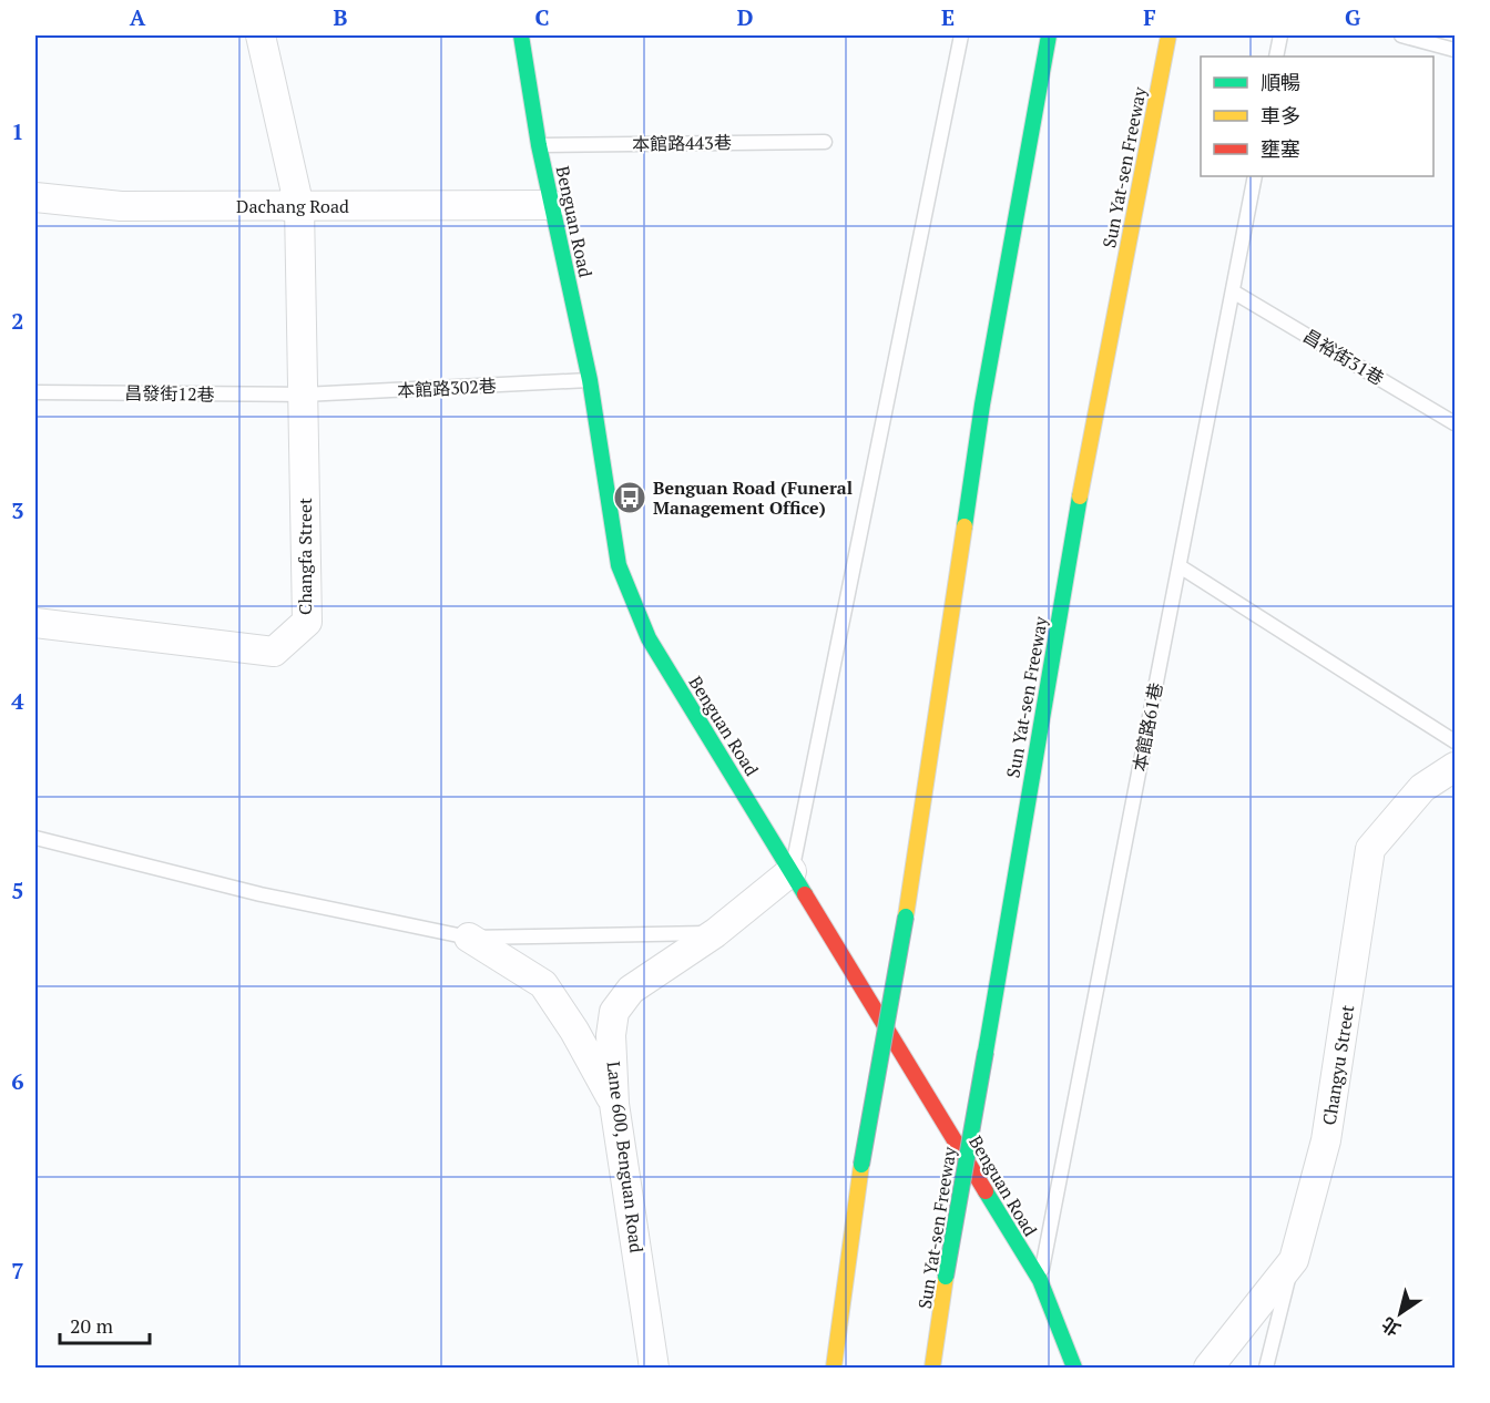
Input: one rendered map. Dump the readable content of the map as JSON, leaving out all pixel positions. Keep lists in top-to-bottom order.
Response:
{
  "streets": {
    "main road": ["Sun Yat-sen Freeway", "Benguan Road"],
    "street": [
      "Dachang Road",
      "Changfa Street",
      "Changyu Street",
      "Lane 600, Benguan Road"
    ],
    "lane": [
      "本館路443巷",
      "昌裕街31巷",
      "本館路302巷",
      "昌發街12巷",
      "本館路61巷"
    ]
  },
  "crossings": [
    ["本館路443巷", "Benguan Road"],
    ["Dachang Road", "Benguan Road"],
    ["Dachang Road", "Changfa Street"],
    ["Benguan Road", "本館路302巷"],
    ["Benguan Road", "本館路61巷"],
    ["Benguan Road", "Lane 600, Benguan Road"],
    ["昌裕街31巷", "本館路61巷"],
    ["本館路302巷", "昌發街12巷"],
    ["本館路302巷", "Changfa Street"],
    ["昌發街12巷", "Changfa Street"]
  ],
  "places": {
    "bus stop": ["Benguan Road (Funeral Management Office)"]
  },
  "legend": ["順暢", "車多", "壅塞"],
  "scale_bar": "20 m",
  "north": "bottom left",
  "grid": {
    "columns": [
      "A",
      "B",
      "C",
      "D",
      "E",
      "F",
      "G"
    ],
    "rows": [
      "1",
      "2",
      "3",
      "4",
      "5",
      "6",
      "7"
    ]
  }
}
